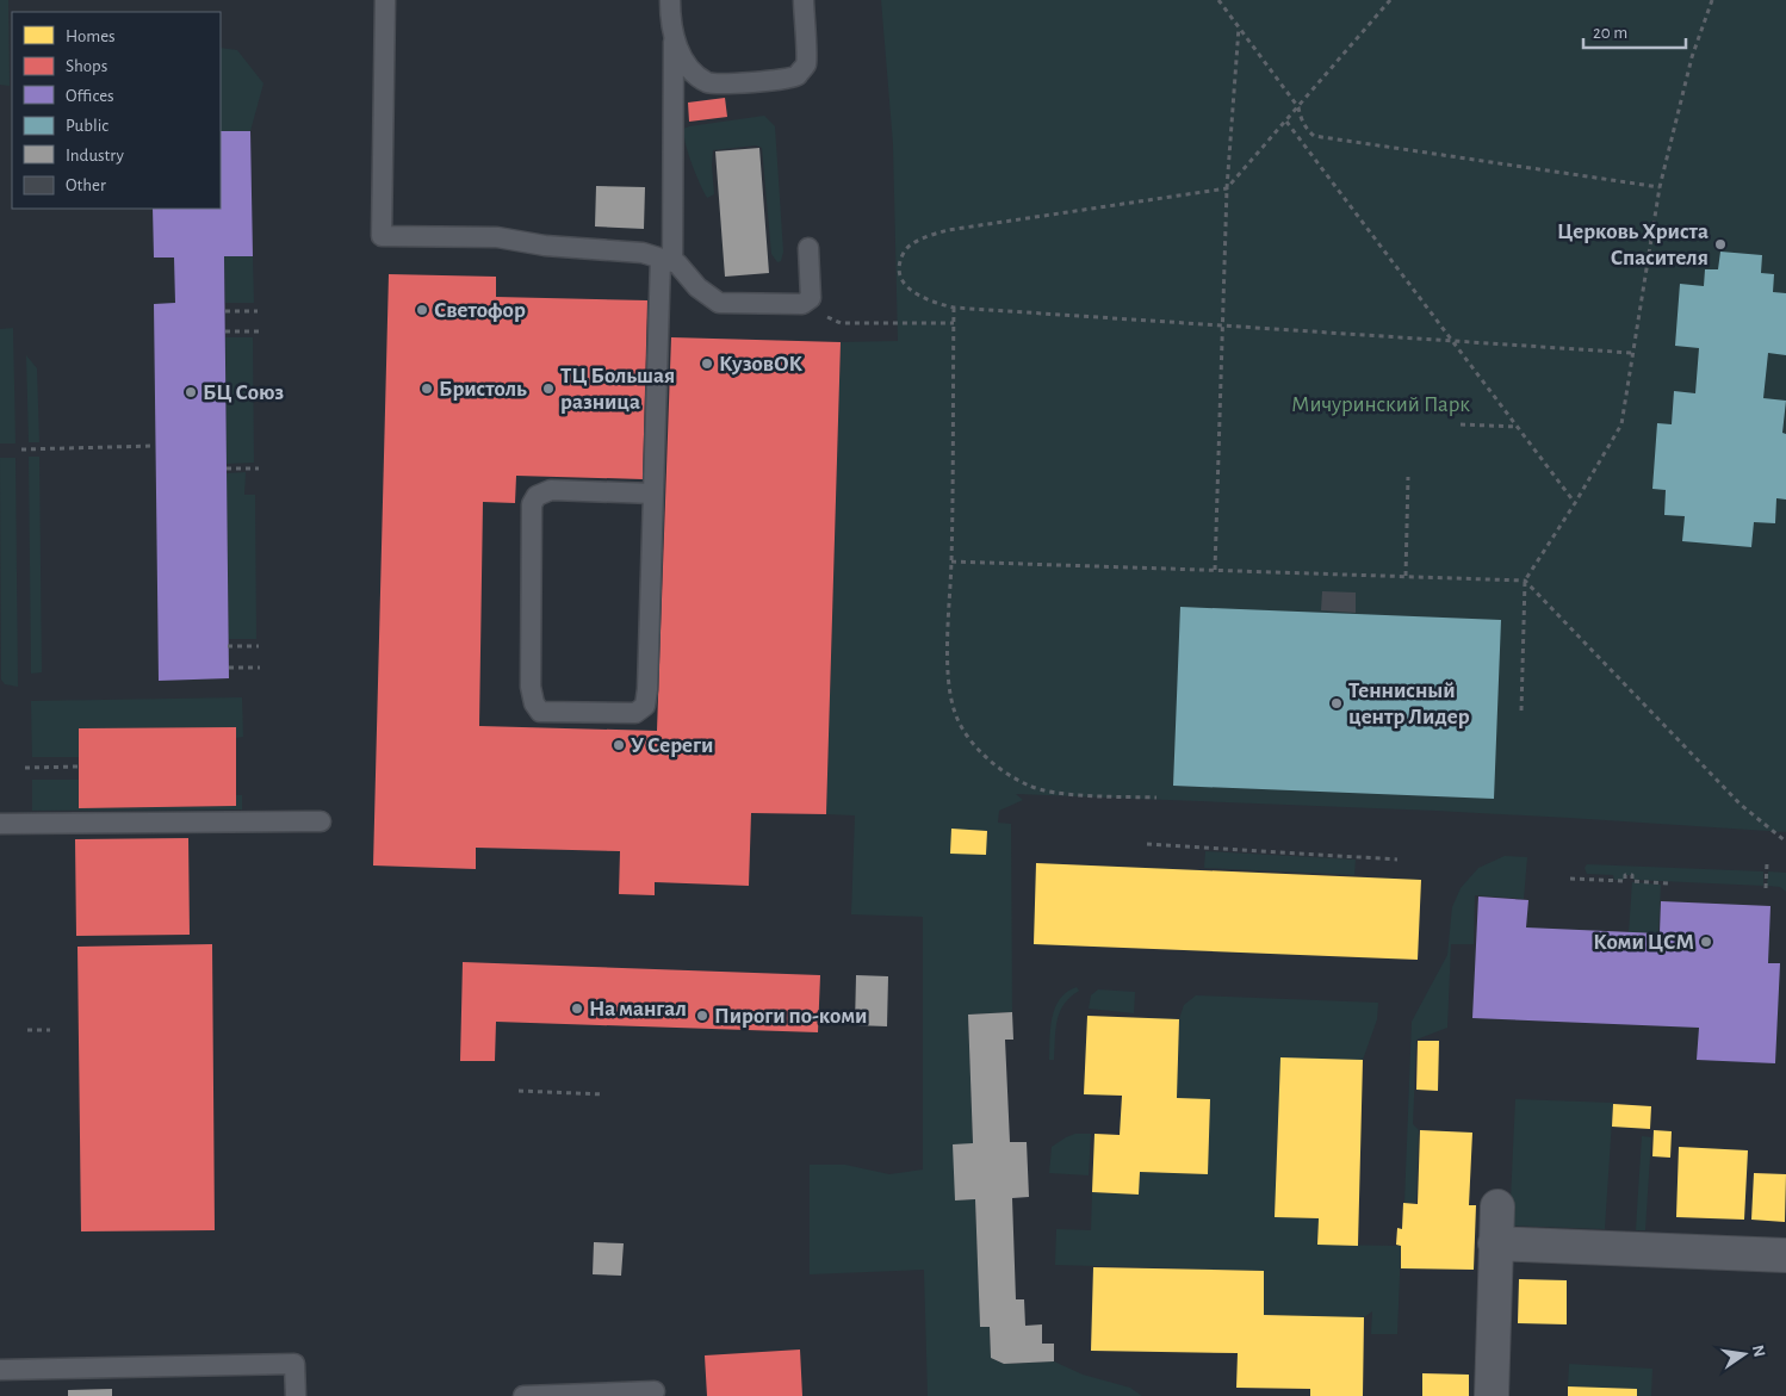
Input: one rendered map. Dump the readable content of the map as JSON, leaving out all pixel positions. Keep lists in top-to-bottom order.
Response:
{
  "parks": ["Мичуринский Парк"],
  "places": [
    "Церковь Христа Спасителя",
    "Светофор",
    "КузовОК",
    "Бристоль",
    "ТЦ Большая разница",
    "БЦ Союз",
    "Теннисный центр Лидер",
    "У Сереги",
    "Коми ЦСМ",
    "На мангал",
    "Пироги по-коми"
  ],
  "legend": [
    "Homes",
    "Shops",
    "Offices",
    "Public",
    "Industry",
    "Other"
  ],
  "scale_bar": "20 m",
  "north": "right"
}
